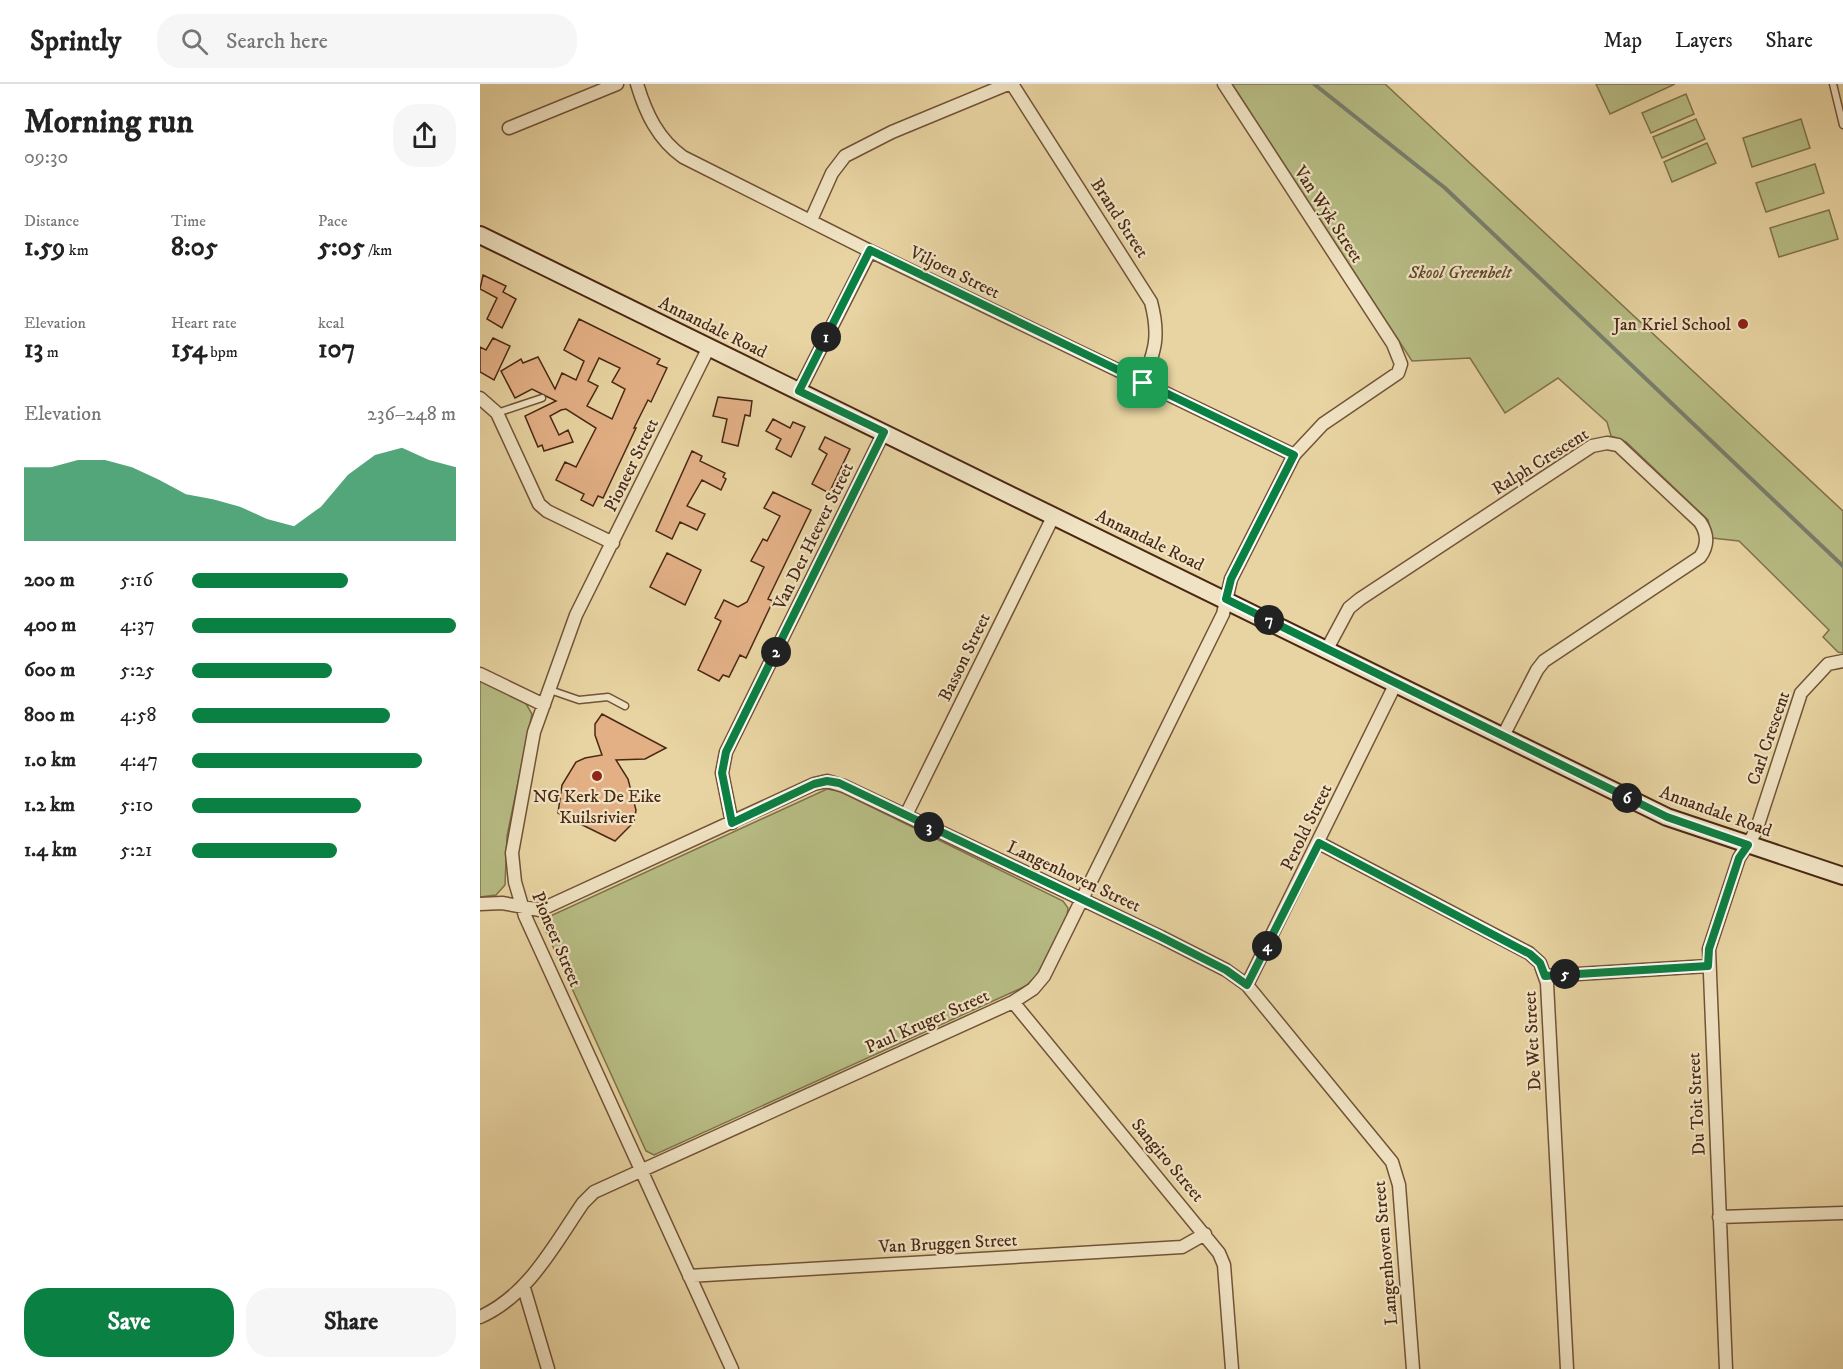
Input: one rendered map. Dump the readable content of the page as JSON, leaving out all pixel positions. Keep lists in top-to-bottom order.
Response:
{
  "streets": {
    "street": [
      "Van Wyk Street",
      "Brand Street",
      "Viljoen Street",
      "Annandale Road",
      "Ralph Crescent",
      "Pioneer Street",
      "Van Der Heever Street",
      "Basson Street",
      "Carl Crescent",
      "Perold Street",
      "Langenhoven Street",
      "Paul Kruger Street",
      "De Wet Street",
      "Du Toit Street",
      "Sangiro Street",
      "Van Bruggen Street"
    ]
  },
  "crossings": [
    ["Van Wyk Street", "Paul Kruger Street"],
    ["Brand Street", "Viljoen Street"],
    ["Viljoen Street", "Paul Kruger Street"],
    ["Annandale Road", "Ralph Crescent"],
    ["Annandale Road", "Pioneer Street"],
    ["Annandale Road", "Van Der Heever Street"],
    ["Annandale Road", "Basson Street"],
    ["Annandale Road", "Carl Crescent"],
    ["Annandale Road", "Perold Street"],
    ["Annandale Road", "Paul Kruger Street"],
    ["Annandale Road", "Du Toit Street"],
    ["Pioneer Street", "Langenhoven Street"],
    ["Pioneer Street", "Paul Kruger Street"],
    ["Pioneer Street", "Van Bruggen Street"],
    ["Van Der Heever Street", "Langenhoven Street"],
    ["Basson Street", "Langenhoven Street"],
    ["Carl Crescent", "Du Toit Street"],
    ["Perold Street", "Langenhoven Street"],
    ["Perold Street", "De Wet Street"],
    ["Langenhoven Street", "Paul Kruger Street"],
    ["Paul Kruger Street", "Sangiro Street"],
    ["Sangiro Street", "Van Bruggen Street"]
  ],
  "parks": ["Skool Greenbelt"],
  "places": ["Jan Kriel School", "NG Kerk De Eike Kuilsrivier"],
  "page": {
    "header": "Sprintly",
    "search": "Search here",
    "nav": ["Map", "Layers", "Share"],
    "heading": ["Morning run", "09:30"],
    "stats": [
      ["Distance", "1.59 km"],
      ["Time", "8:05"],
      ["Pace", "5:05 /km"],
      ["Elevation", "13 m"],
      ["Heart rate", "154 bpm"],
      ["kcal", "107"]
    ],
    "pins": [
      "1",
      "7",
      "2",
      "6",
      "3",
      "4",
      "5"
    ],
    "chart": ["Elevation", "236–248 m"],
    "list": [
      {
        "name": "200 m",
        "note": "5:16"
      },
      {
        "name": "400 m",
        "note": "4:37"
      },
      {
        "name": "600 m",
        "note": "5:25"
      },
      {
        "name": "800 m",
        "note": "4:58"
      },
      {
        "name": "1.0 km",
        "note": "4:47"
      },
      {
        "name": "1.2 km",
        "note": "5:10"
      },
      {
        "name": "1.4 km",
        "note": "5:21"
      }
    ],
    "buttons": ["Save", "Share"]
  }
}
